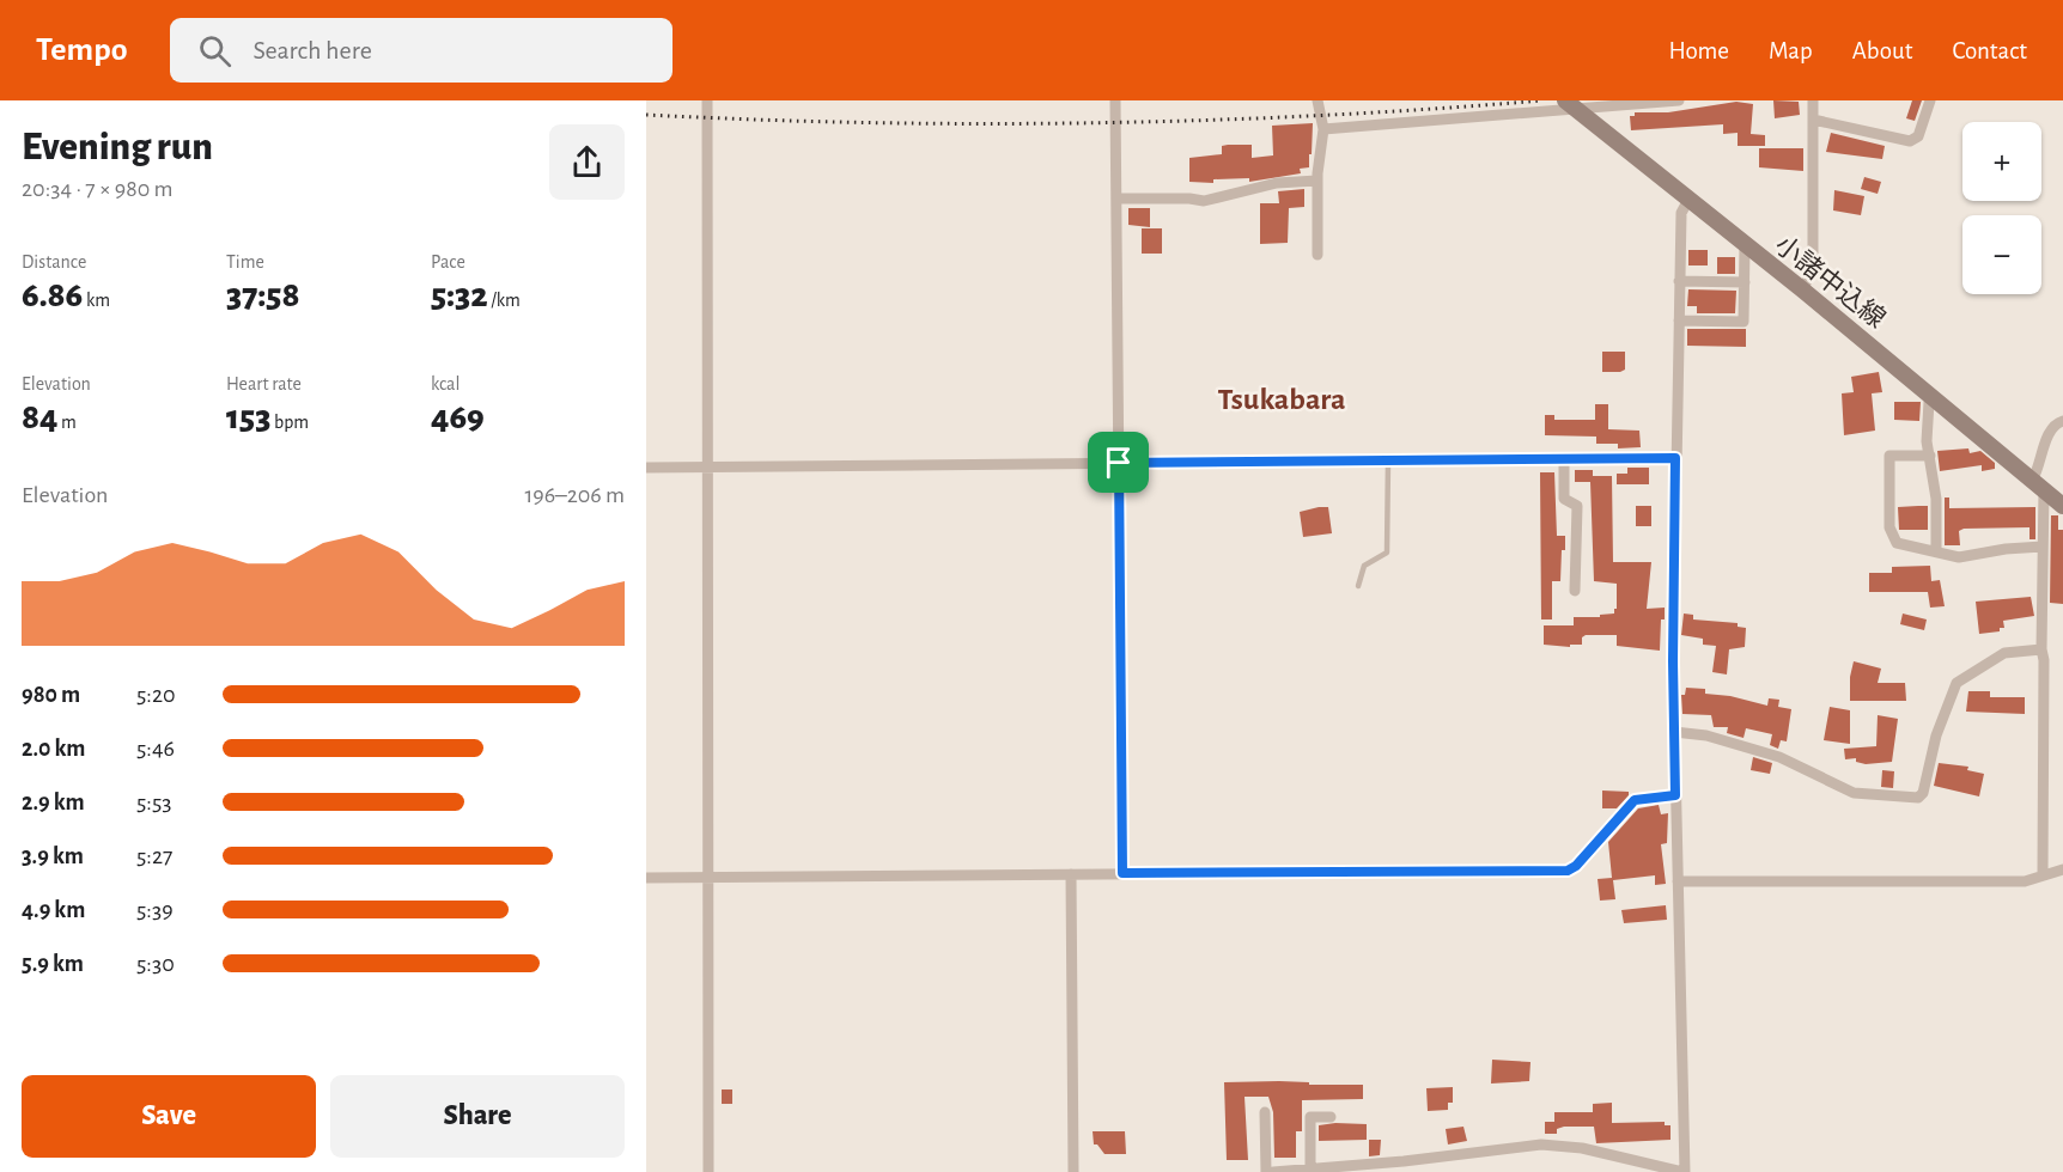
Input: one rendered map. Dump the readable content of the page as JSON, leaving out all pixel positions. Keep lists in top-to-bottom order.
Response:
{
  "streets": {
    "main road": ["小諸中込線"]
  },
  "districts": ["Tsukabara"],
  "page": {
    "header": "Tempo",
    "search": "Search here",
    "nav": [
      "Home",
      "Map",
      "About",
      "Contact"
    ],
    "heading": ["Evening run", "20:34 · 7 × 980 m"],
    "map_buttons": ["+", "−"],
    "stats": [
      ["Distance", "6.86 km"],
      ["Time", "37:58"],
      ["Pace", "5:32 /km"],
      ["Elevation", "84 m"],
      ["Heart rate", "153 bpm"],
      ["kcal", "469"]
    ],
    "chart": ["Elevation", "196–206 m"],
    "list": [
      {
        "name": "980 m",
        "note": "5:20"
      },
      {
        "name": "2.0 km",
        "note": "5:46"
      },
      {
        "name": "2.9 km",
        "note": "5:53"
      },
      {
        "name": "3.9 km",
        "note": "5:27"
      },
      {
        "name": "4.9 km",
        "note": "5:39"
      },
      {
        "name": "5.9 km",
        "note": "5:30"
      }
    ],
    "buttons": ["Save", "Share"]
  }
}
